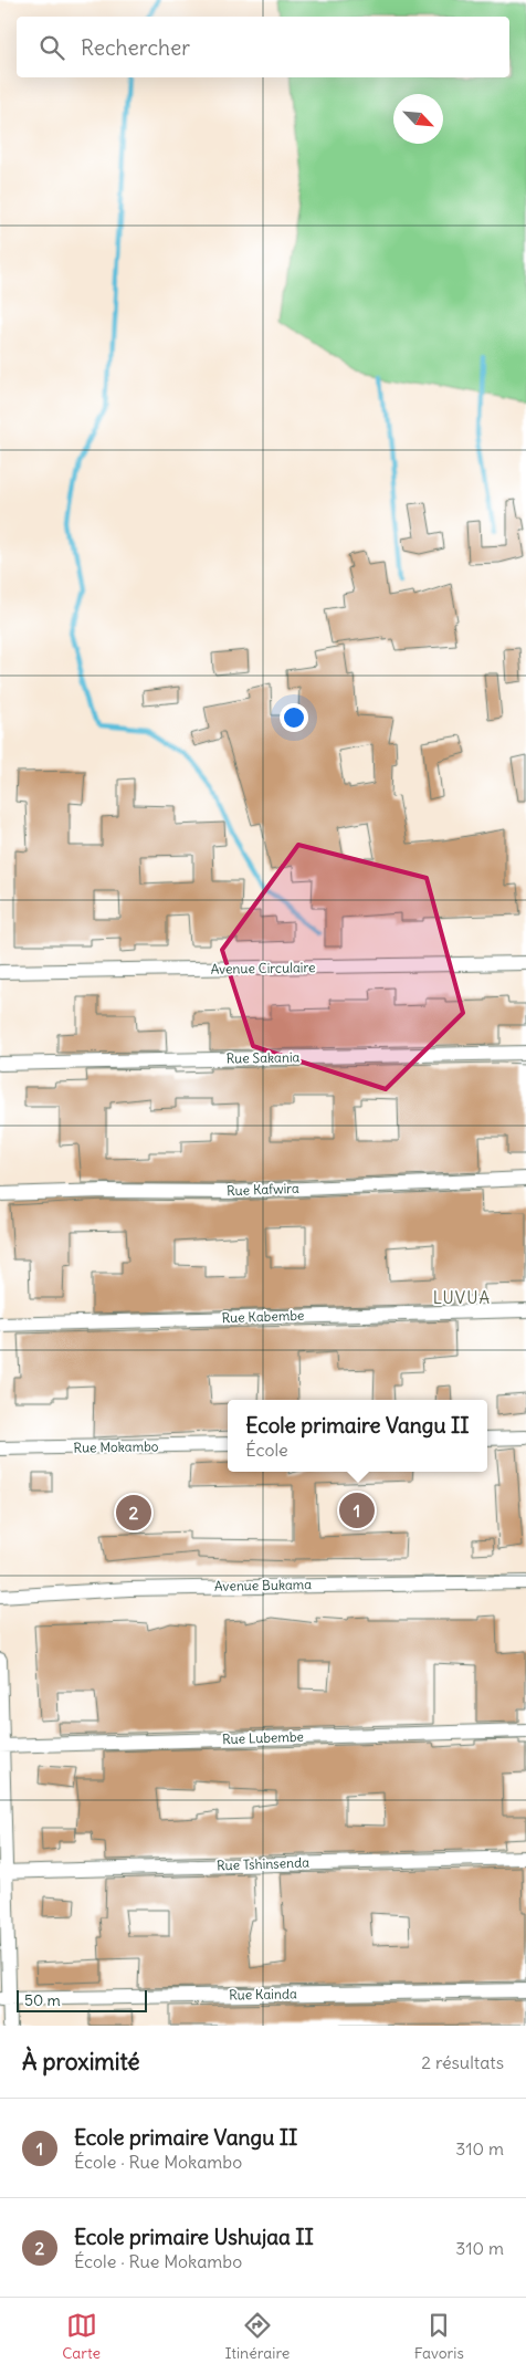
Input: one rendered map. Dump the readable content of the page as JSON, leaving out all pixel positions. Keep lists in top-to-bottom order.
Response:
{
  "streets": {
    "street": [
      "Avenue Circulaire",
      "Rue Sakania",
      "Rue Kafwira",
      "Rue Kabembe",
      "Rue Mokambo",
      "Avenue Bukama",
      "Rue Lubembe",
      "Rue Tshinsenda",
      "Rue Kainda"
    ]
  },
  "districts": ["LUVUA"],
  "scale_bar": "50 m",
  "north": "bottom right",
  "page": {
    "search": "Rechercher",
    "popup": ["Ecole primaire Vangu II", "École"],
    "pins": ["1", "2"],
    "scale": "50 m",
    "heading": ["À proximité", "2 résultats"],
    "list": [
      {
        "mark": "1",
        "name": "Ecole primaire Vangu II",
        "note": "École · Rue Mokambo",
        "value": "310 m"
      },
      {
        "mark": "2",
        "name": "Ecole primaire Ushujaa II",
        "note": "École · Rue Mokambo",
        "value": "310 m"
      }
    ],
    "nav": ["Carte", "Itinéraire", "Favoris"]
  }
}
